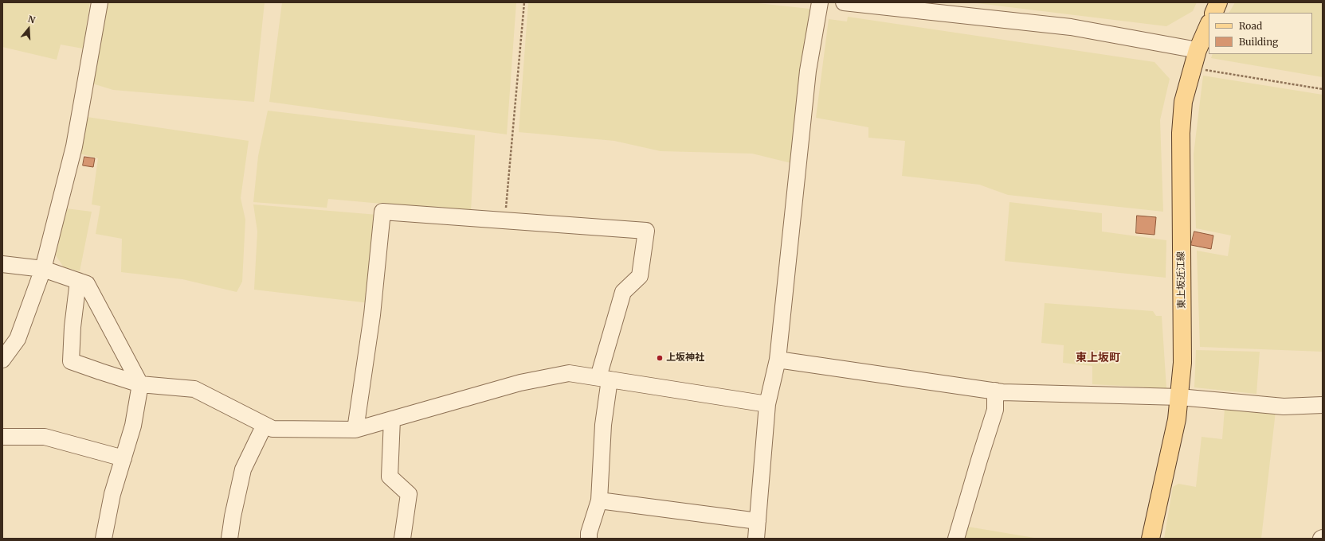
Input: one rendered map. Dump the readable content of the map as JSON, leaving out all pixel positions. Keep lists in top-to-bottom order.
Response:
{
  "streets": {
    "main road": ["東上坂近江線"]
  },
  "districts": ["東上坂町"],
  "places": ["上坂神社"],
  "legend": ["Road", "Building"],
  "north": "top"
}
